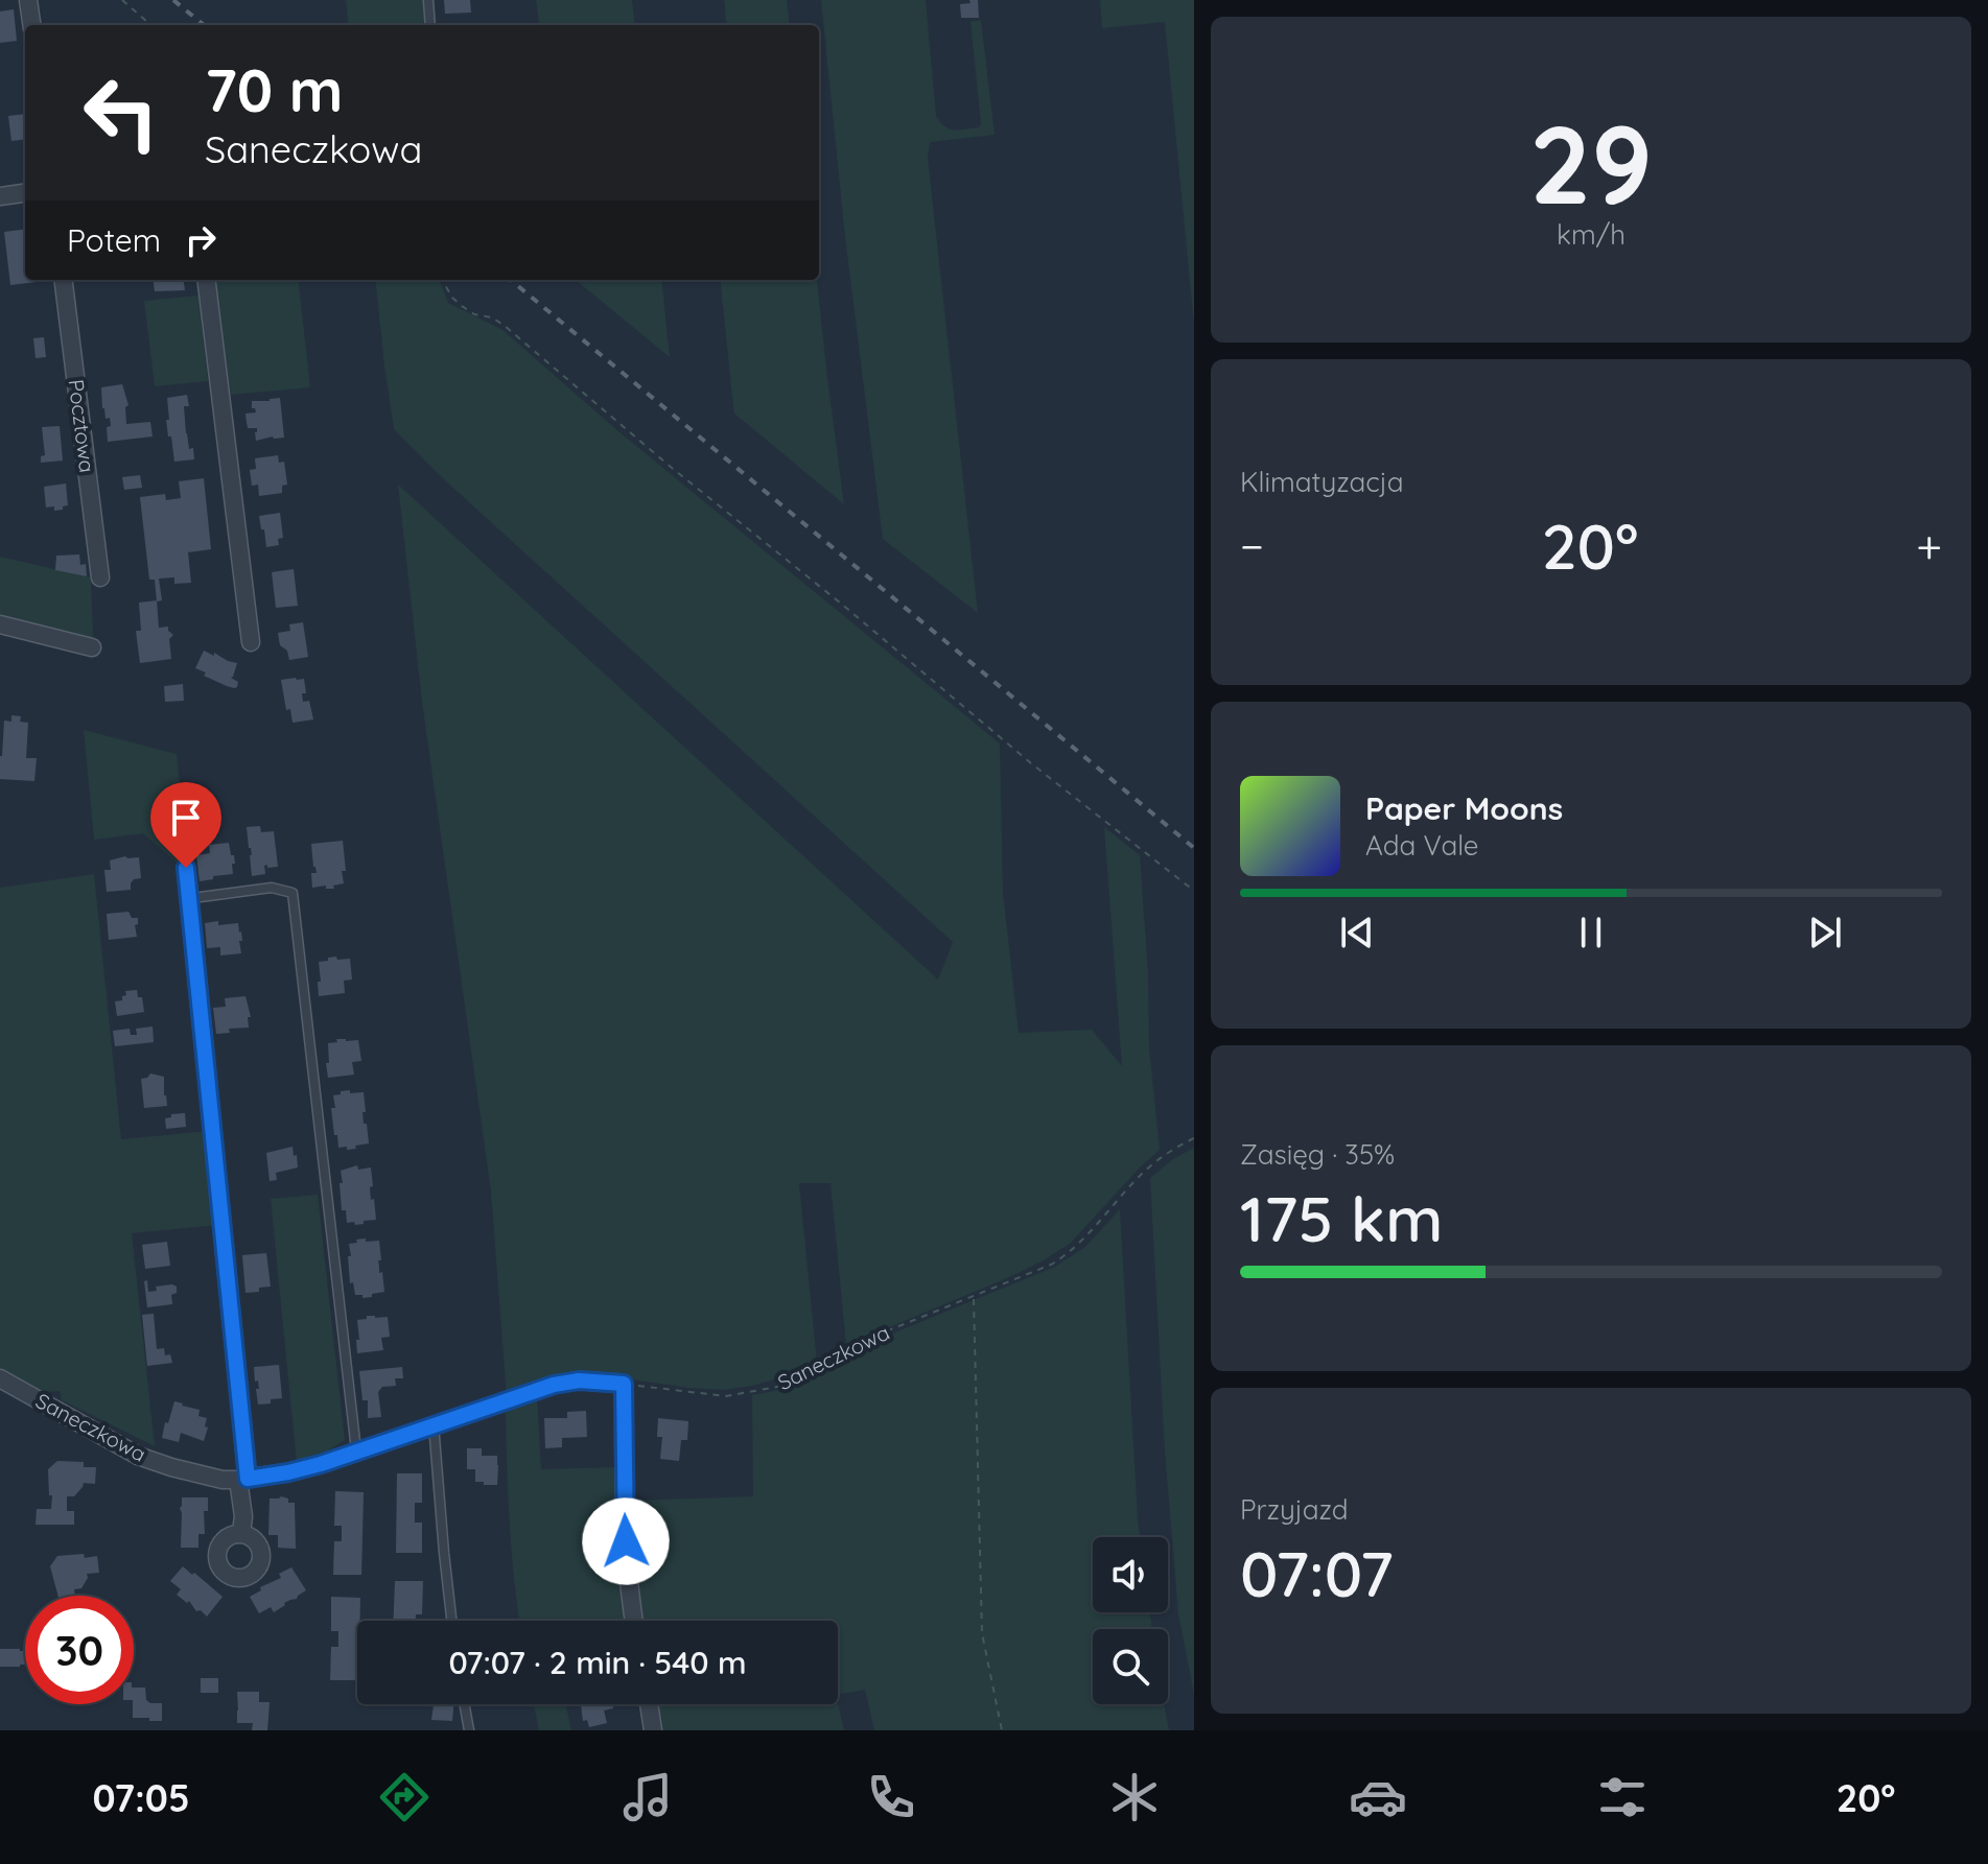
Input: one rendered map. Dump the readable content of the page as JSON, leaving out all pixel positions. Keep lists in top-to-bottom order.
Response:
{
  "streets": {
    "street": ["Pocztowa", "Saneczkowa"]
  },
  "page": {
    "tile": [
      ["29", "km/h"],
      "Klimatyzacja",
      ["Zasięg · 35%", "175 km"],
      ["Przyjazd", "07:07"]
    ],
    "turn": ["70 m", "Saneczkowa"],
    "then": "Potem",
    "heat": ["−", "20°", "+"],
    "song": ["Paper Moons", "Ada Vale"],
    "limit": "30",
    "trip": "07:07 · 2 min · 540 m",
    "tabs": ["07:05", "20°"]
  }
}
